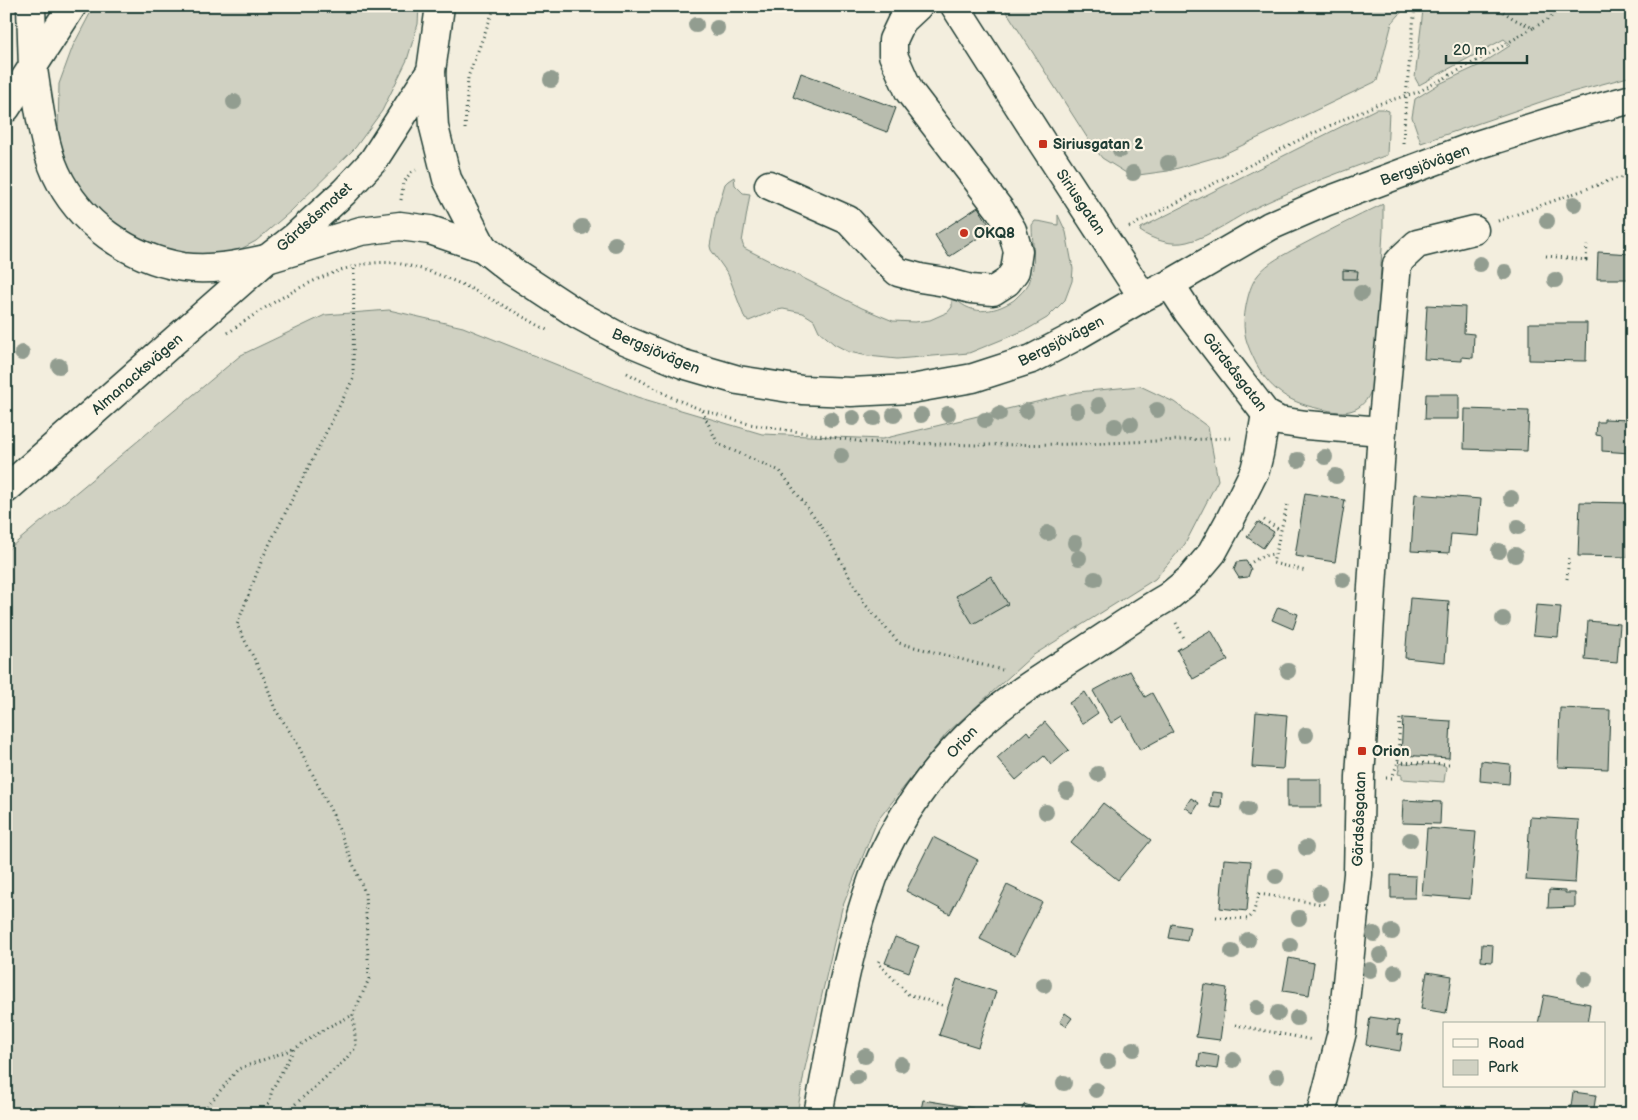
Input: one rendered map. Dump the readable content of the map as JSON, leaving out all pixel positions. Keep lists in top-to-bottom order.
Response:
{
  "streets": {
    "street": [
      "Bergsjövägen",
      "Siriusgatan",
      "Gärdsåsmotet",
      "Gärdsåsgatan",
      "Almanacksvägen",
      "Orion"
    ]
  },
  "crossings": [
    ["Bergsjövägen", "Siriusgatan"],
    ["Bergsjövägen", "Gärdsåsmotet"],
    ["Bergsjövägen", "Gärdsåsgatan"],
    ["Bergsjövägen", "Almanacksvägen"],
    ["Gärdsåsmotet", "Almanacksvägen"],
    ["Gärdsåsgatan", "Orion"]
  ],
  "places": {
    "transit": ["Siriusgatan 2", "Orion"],
    "other": ["OKQ8"]
  },
  "legend": ["Road", "Park"],
  "scale_bar": "20 m"
}
